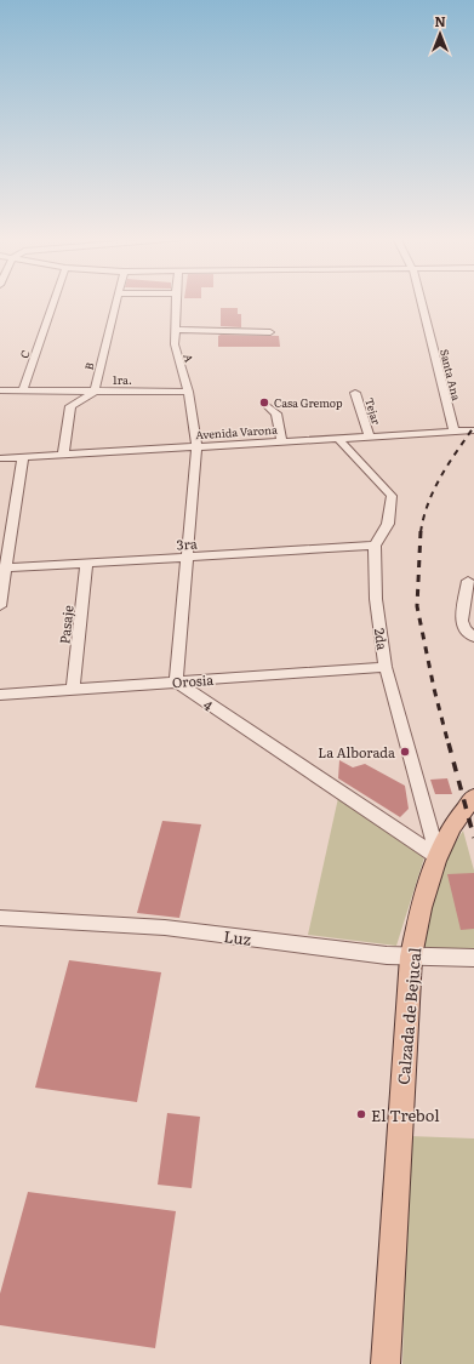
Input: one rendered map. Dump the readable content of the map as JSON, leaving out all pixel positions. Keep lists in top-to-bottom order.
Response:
{
  "streets": {
    "main road": ["Calzada de Bejucal"],
    "street": [
      "C",
      "A",
      "B",
      "Santa Ana",
      "1ra.",
      "Tejar",
      "Avenida Varona",
      "3ra",
      "Pasaje",
      "2da",
      "Orosia",
      "4",
      "Luz"
    ]
  },
  "crossings": [
    ["C", "1ra."],
    ["A", "1ra."],
    ["A", "Avenida Varona"],
    ["B", "1ra."],
    ["Santa Ana", "Avenida Varona"],
    ["Tejar", "Avenida Varona"],
    ["3ra", "Pasaje"],
    ["3ra", "2da"],
    ["Pasaje", "Orosia"],
    ["2da", "Orosia"],
    ["2da", "4"],
    ["2da", "Calzada de Bejucal"],
    ["Orosia", "4"],
    ["4", "Calzada de Bejucal"],
    ["Luz", "Calzada de Bejucal"]
  ],
  "places": ["Casa Gremop", "La Alborada", "El Trebol"],
  "north": "top"
}
